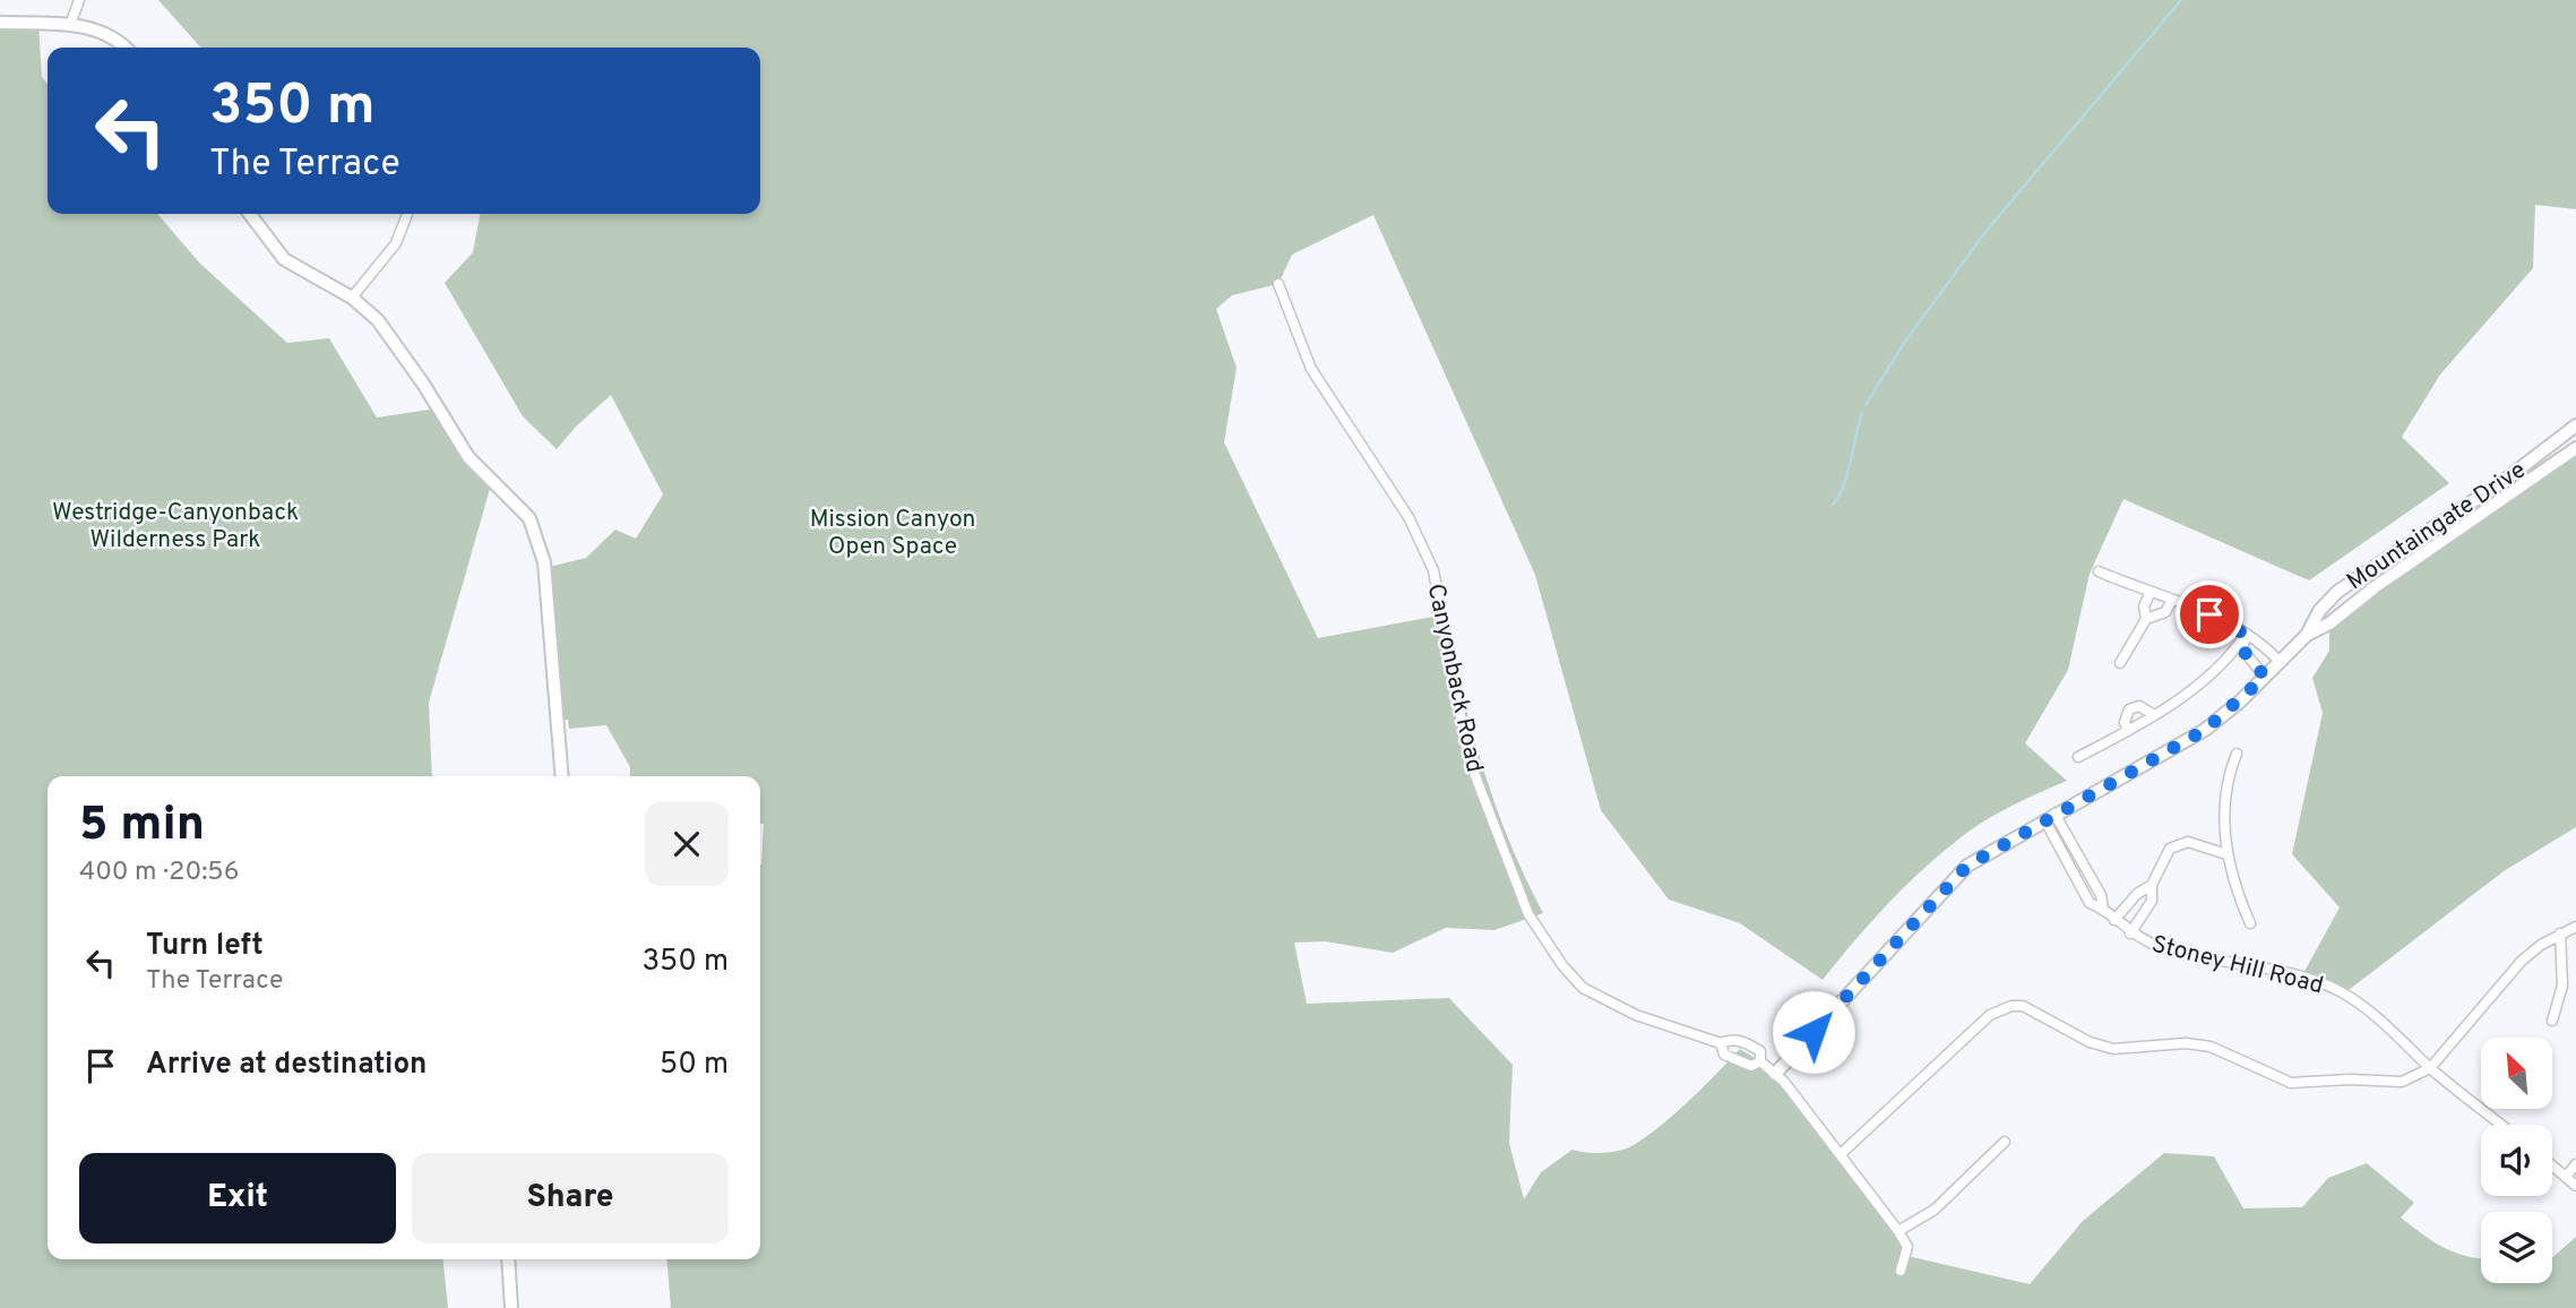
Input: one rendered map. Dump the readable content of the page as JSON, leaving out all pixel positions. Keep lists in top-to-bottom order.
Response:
{
  "streets": {
    "street": ["Mountaingate Drive", "Canyonback Road", "Stoney Hill Road"]
  },
  "crossings": [
    ["Mountaingate Drive", "Stoney Hill Road"]
  ],
  "parks": ["Westridge-Canyonback Wilderness Park", "Mission Canyon Open Space"],
  "north": "top left",
  "page": {
    "turn": ["350 m", "The Terrace"],
    "heading": ["5 min", "400 m · 20:56"],
    "list": [
      {
        "name": "Turn left",
        "note": "The Terrace",
        "value": "350 m"
      },
      {
        "name": "Arrive at destination",
        "value": "50 m"
      }
    ],
    "buttons": ["Exit", "Share"]
  }
}
